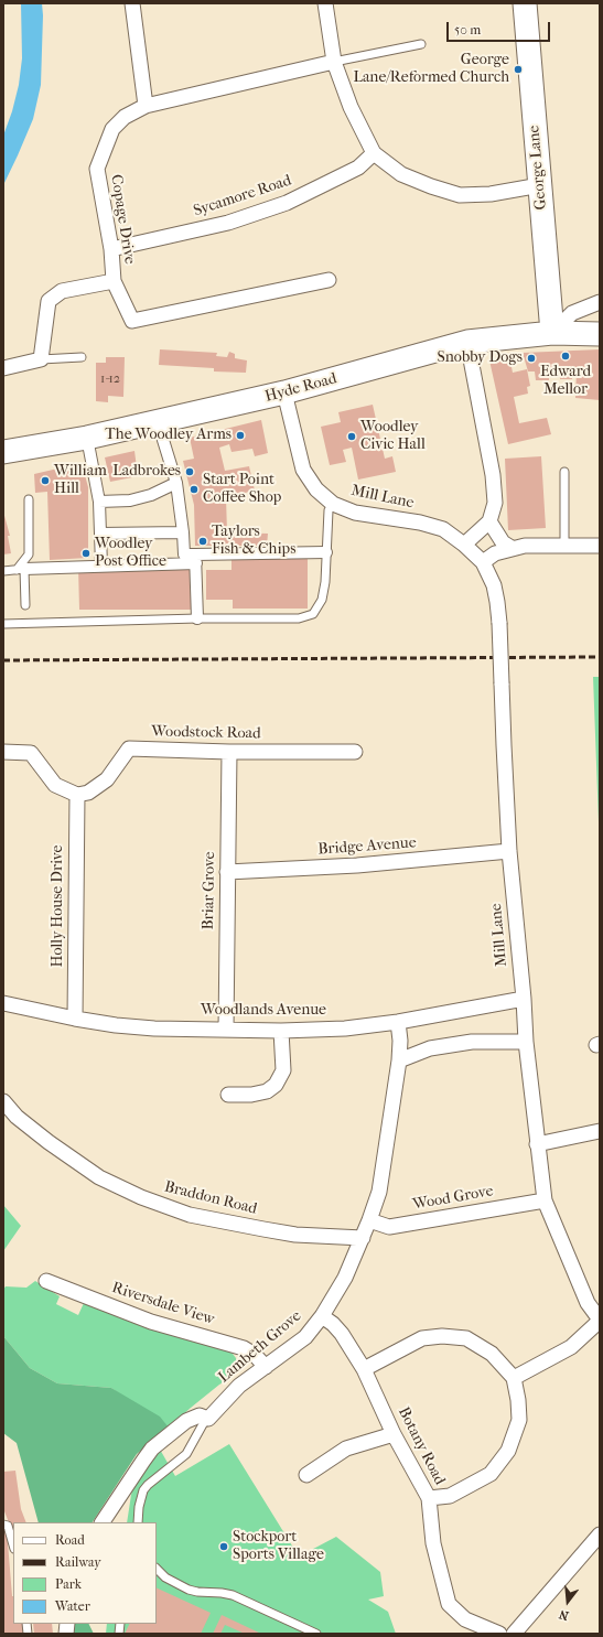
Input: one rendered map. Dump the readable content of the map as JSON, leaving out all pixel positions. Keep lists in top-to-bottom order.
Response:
{
  "streets": {
    "main road": ["George Lane", "Hyde Road"],
    "street": [
      "Sycamore Road",
      "Copage Drive",
      "Mill Lane",
      "Woodstock Road",
      "Bridge Avenue",
      "Briar Grove",
      "Holly House Drive",
      "Woodlands Avenue",
      "Braddon Road",
      "Wood Grove",
      "Riversdale View",
      "Lambeth Grove",
      "Botany Road"
    ]
  },
  "crossings": [
    ["George Lane", "Hyde Road"],
    ["Sycamore Road", "Copage Drive"],
    ["Hyde Road", "Mill Lane"],
    ["Mill Lane", "Bridge Avenue"],
    ["Mill Lane", "Woodlands Avenue"],
    ["Mill Lane", "Wood Grove"],
    ["Woodstock Road", "Briar Grove"],
    ["Woodstock Road", "Holly House Drive"],
    ["Bridge Avenue", "Briar Grove"],
    ["Briar Grove", "Woodlands Avenue"],
    ["Holly House Drive", "Woodlands Avenue"],
    ["Woodlands Avenue", "Lambeth Grove"],
    ["Braddon Road", "Lambeth Grove"],
    ["Wood Grove", "Lambeth Grove"],
    ["Riversdale View", "Lambeth Grove"],
    ["Lambeth Grove", "Botany Road"]
  ],
  "places": [
    "George Lane/Reformed Church",
    "Edward Mellor",
    "Snobby Dogs",
    "The Woodley Arms",
    "Woodley Civic Hall",
    "Ladbrokes",
    "William Hill",
    "Start Point Coffee Shop",
    "Taylors Fish & Chips",
    "Woodley Post Office",
    "Stockport Sports Village"
  ],
  "house_numbers": ["1-12"],
  "legend": [
    "Road",
    "Railway",
    "Park",
    "Water"
  ],
  "scale_bar": "50 m",
  "north": "bottom"
}
